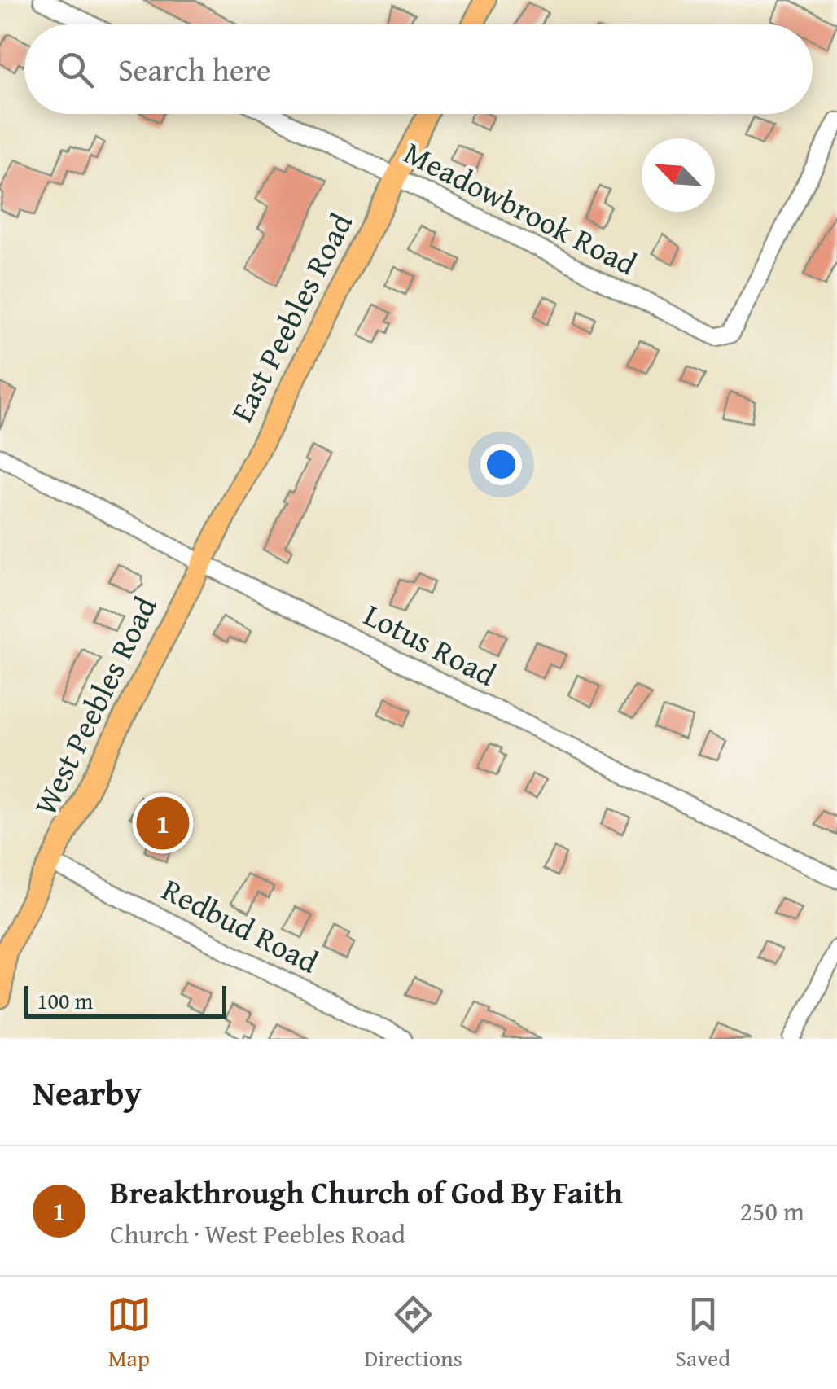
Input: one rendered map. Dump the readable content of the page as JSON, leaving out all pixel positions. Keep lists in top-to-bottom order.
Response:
{
  "streets": {
    "main road": ["East Peebles Road", "West Peebles Road"],
    "street": ["Meadowbrook Road", "Lotus Road", "Redbud Road"]
  },
  "crossings": [
    ["Meadowbrook Road", "East Peebles Road"],
    ["East Peebles Road", "Lotus Road"],
    ["East Peebles Road", "West Peebles Road"],
    ["Lotus Road", "West Peebles Road"],
    ["West Peebles Road", "Redbud Road"]
  ],
  "scale_bar": "100 m",
  "north": "top left",
  "page": {
    "search": "Search here",
    "pins": "1",
    "scale": "100 m",
    "heading": "Nearby",
    "list": [
      {
        "mark": "1",
        "name": "Breakthrough Church of God By Faith",
        "note": "Church · West Peebles Road",
        "value": "250 m"
      }
    ],
    "nav": ["Map", "Directions", "Saved"]
  }
}
